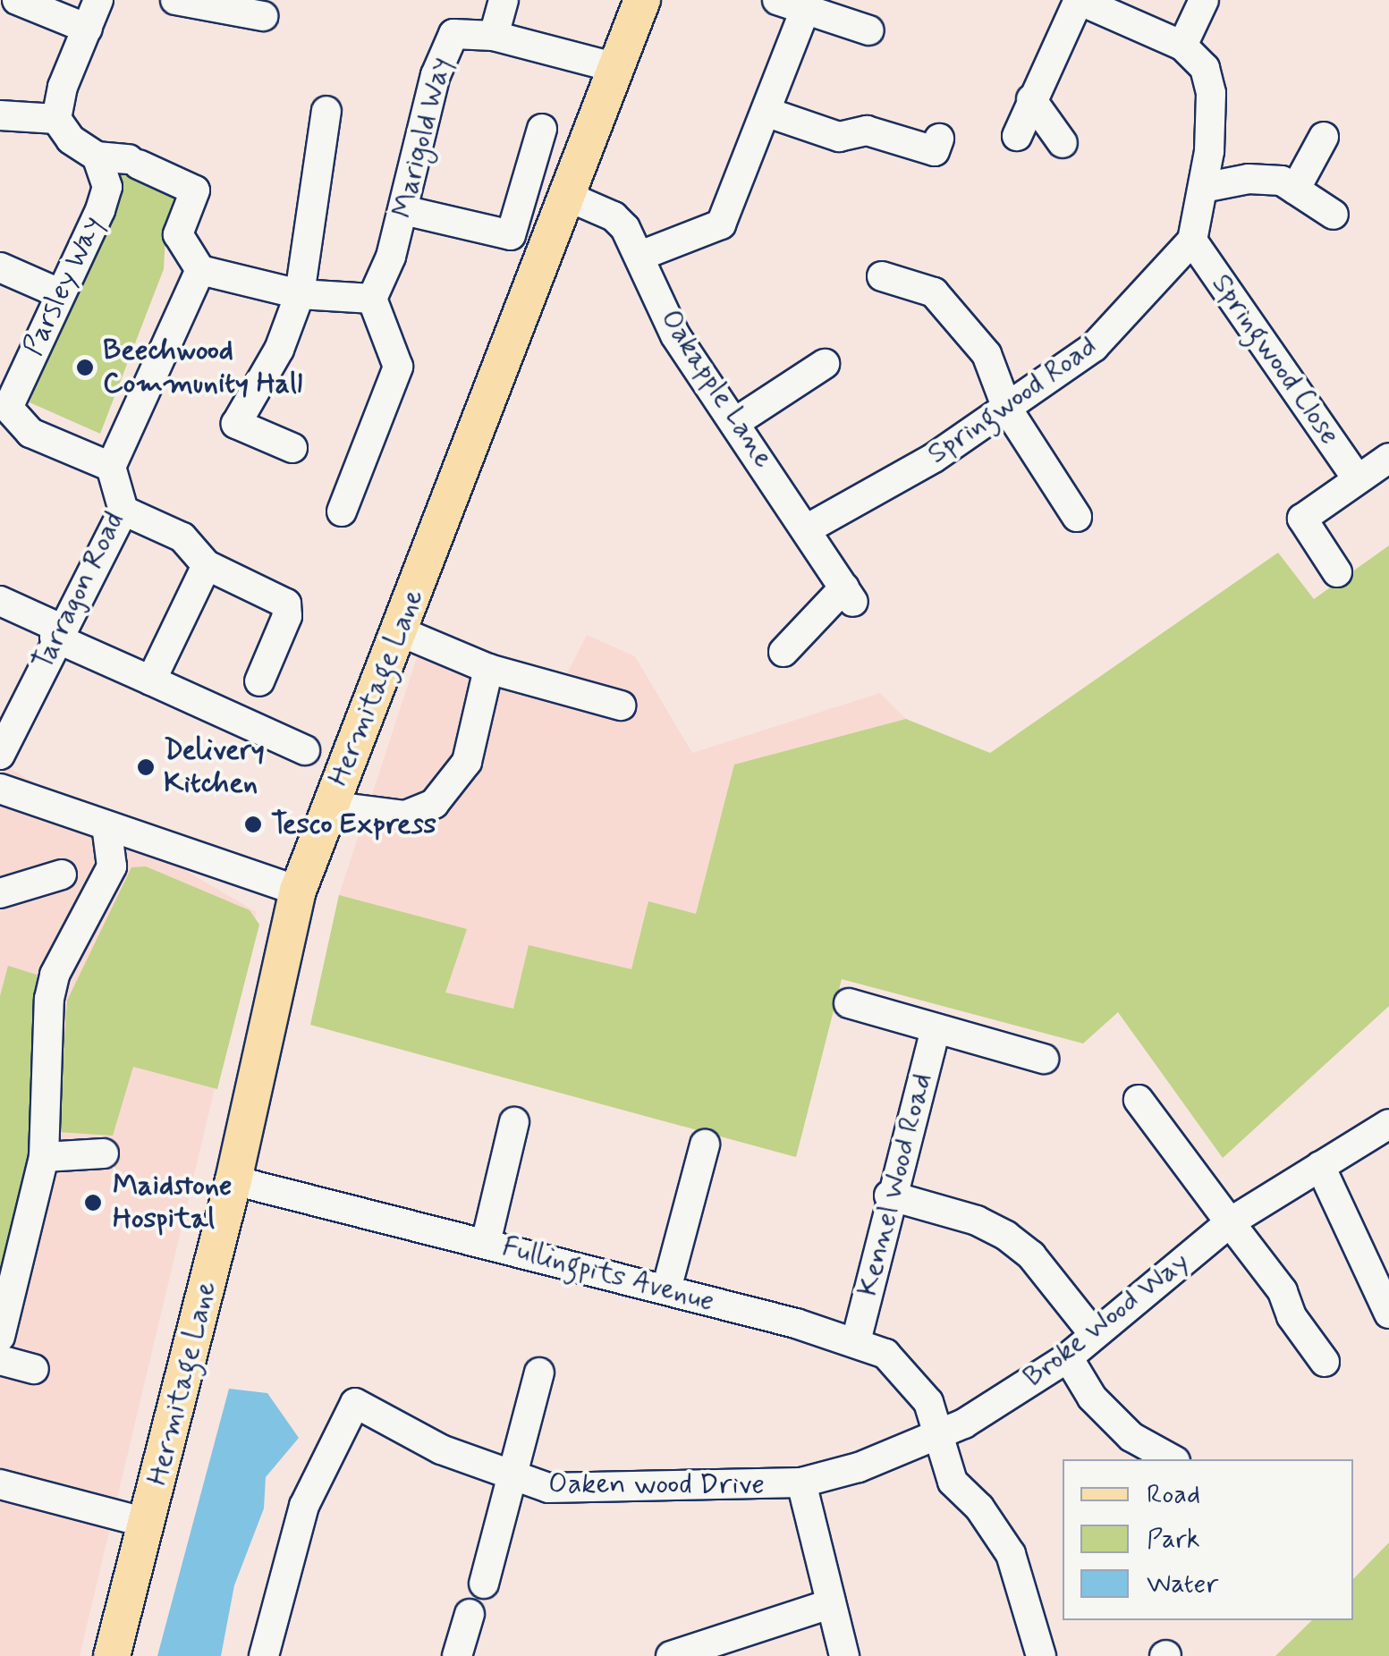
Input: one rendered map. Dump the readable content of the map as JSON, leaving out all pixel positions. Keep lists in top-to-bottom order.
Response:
{
  "streets": {
    "main road": ["Hermitage Lane"],
    "street": [
      "Marigold Way",
      "Parsley Way",
      "Springwood Close",
      "Oakapple Lane",
      "Springwood Road",
      "Tarragon Road",
      "Kennel Wood Road",
      "Fullingpits Avenue",
      "Broke Wood Way",
      "Oaken wood Drive"
    ]
  },
  "crossings": [
    ["Marigold Way", "Hermitage Lane"],
    ["Springwood Close", "Springwood Road"],
    ["Oakapple Lane", "Springwood Road"],
    ["Oakapple Lane", "Hermitage Lane"],
    ["Hermitage Lane", "Fullingpits Avenue"],
    ["Kennel Wood Road", "Fullingpits Avenue"],
    ["Fullingpits Avenue", "Broke Wood Way"],
    ["Fullingpits Avenue", "Oaken wood Drive"],
    ["Broke Wood Way", "Oaken wood Drive"]
  ],
  "places": [
    "Beechwood Community Hall",
    "Delivery Kitchen",
    "Tesco Express",
    "Maidstone Hospital"
  ],
  "legend": ["Road", "Park", "Water"]
}
